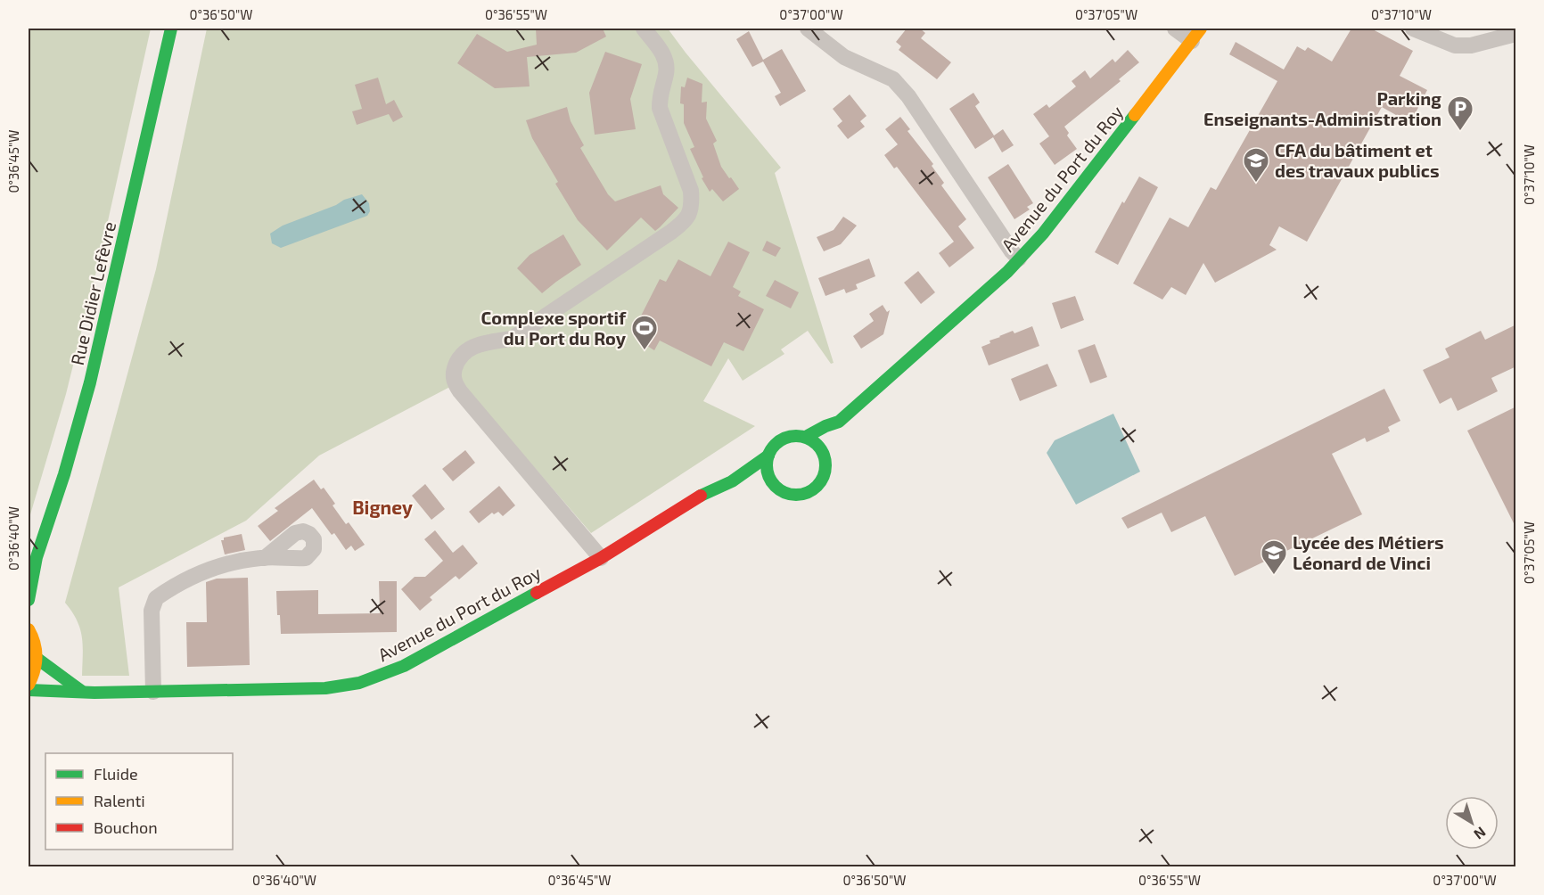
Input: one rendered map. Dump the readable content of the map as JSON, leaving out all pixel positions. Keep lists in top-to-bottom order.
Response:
{
  "streets": {
    "street": ["Avenue du Port du Roy", "Rue Didier Lefèvre"]
  },
  "districts": ["Bigney"],
  "places": {
    "parking": ["Parking Enseignants-Administration"],
    "school or university": ["CFA du bâtiment et des travaux publics", "Lycée des Métiers Léonard de Vinci"],
    "sports": ["Complexe sportif du Port du Roy"]
  },
  "legend": ["Fluide", "Ralenti", "Bouchon"],
  "north": "bottom right",
  "coordinates": [
    "0°36'50\"W",
    "0°36'55\"W",
    "0°37'00\"W",
    "0°37'05\"W",
    "0°37'10\"W",
    "0°36'45\"W",
    "0°36'40\"W"
  ]
}
